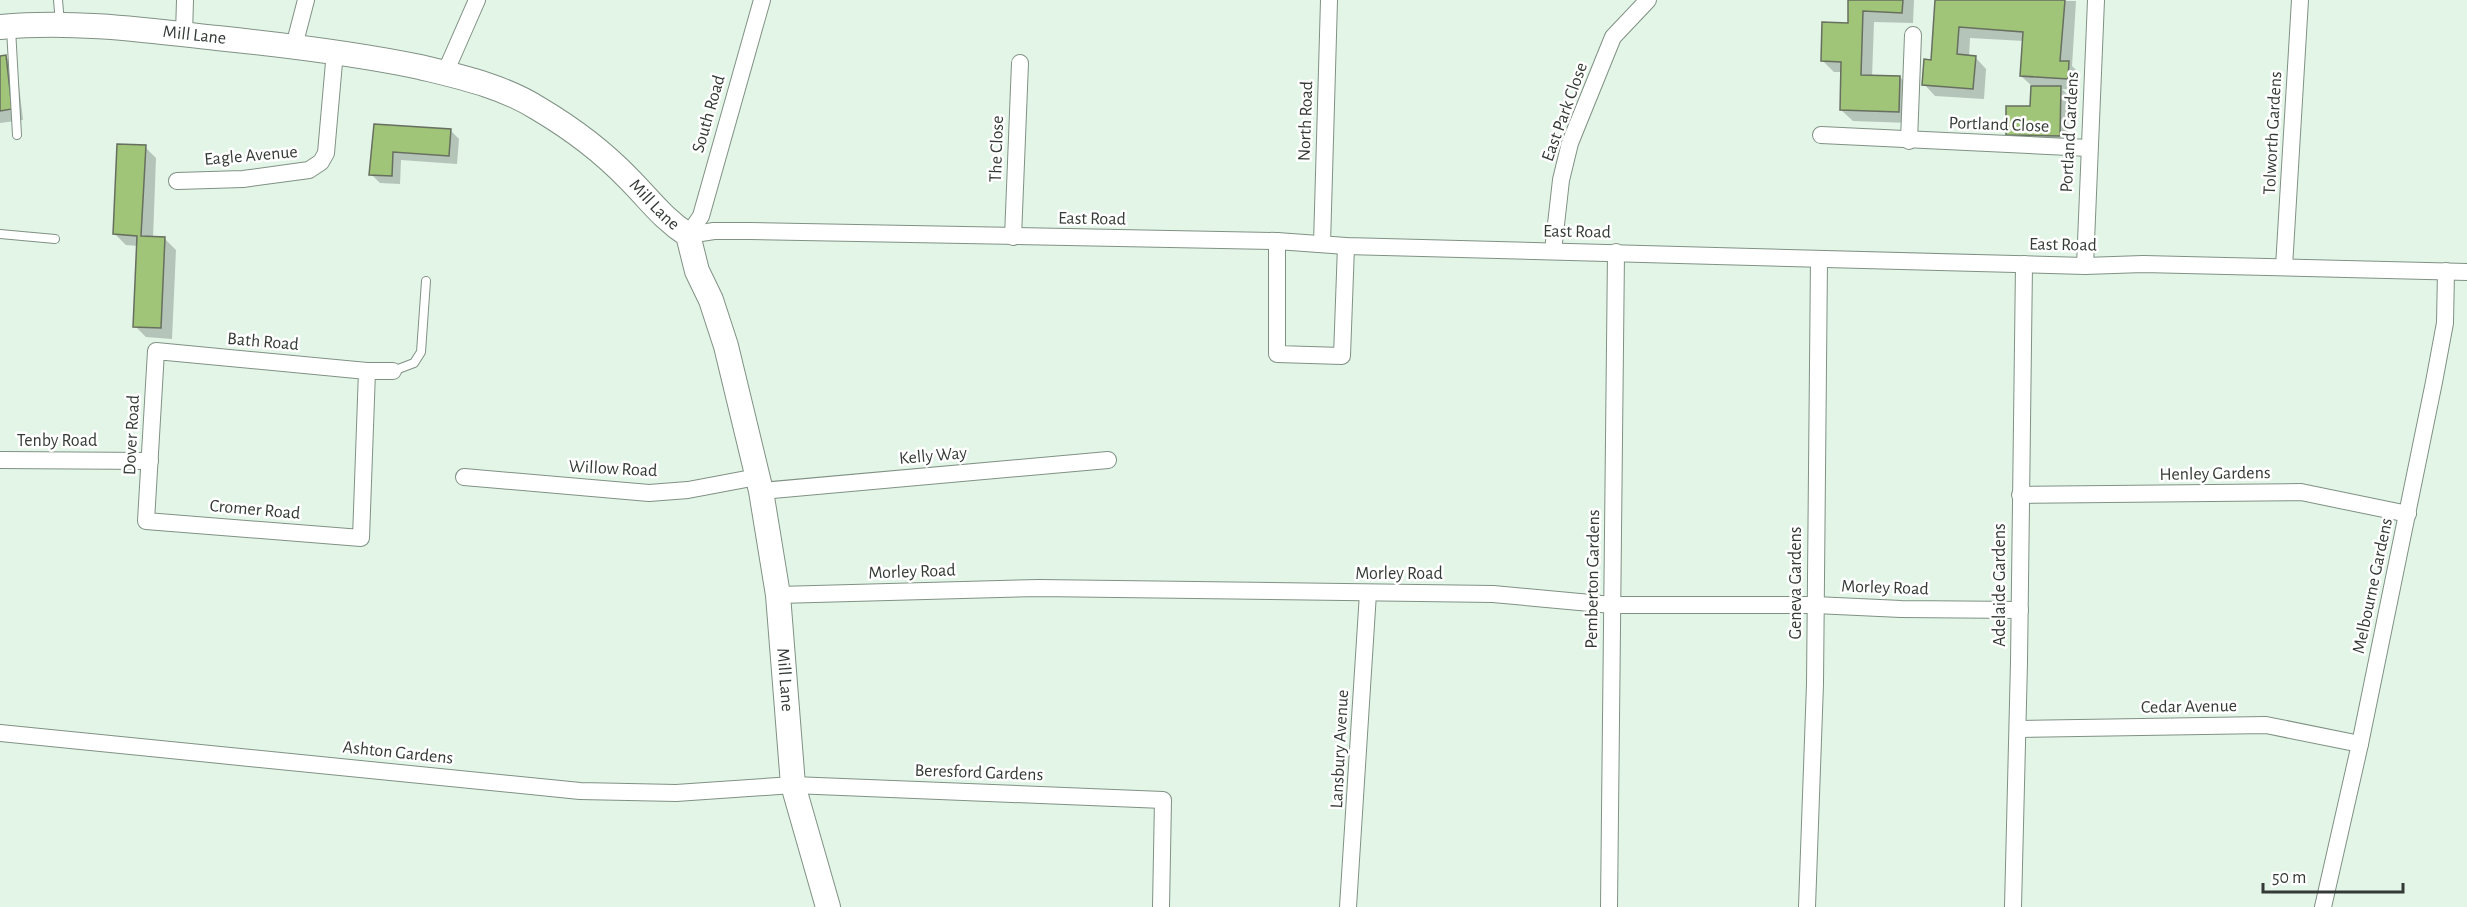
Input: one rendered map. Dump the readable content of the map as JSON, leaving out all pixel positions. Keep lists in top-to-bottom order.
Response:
{
  "streets": {
    "street": [
      "Mill Lane",
      "East Park Close",
      "South Road",
      "North Road",
      "Portland Close",
      "Portland Gardens",
      "Tolworth Gardens",
      "The Close",
      "Eagle Avenue",
      "East Road",
      "Bath Road",
      "Dover Road",
      "Tenby Road",
      "Kelly Way",
      "Willow Road",
      "Henley Gardens",
      "Cromer Road",
      "Morley Road",
      "Pemberton Gardens",
      "Geneva Gardens",
      "Adelaide Gardens",
      "Melbourne Gardens",
      "Cedar Avenue",
      "Lansbury Avenue",
      "Ashton Gardens",
      "Beresford Gardens"
    ]
  },
  "crossings": [
    ["Mill Lane", "South Road"],
    ["Mill Lane", "Eagle Avenue"],
    ["Mill Lane", "East Road"],
    ["Mill Lane", "Kelly Way"],
    ["Mill Lane", "Willow Road"],
    ["Mill Lane", "Morley Road"],
    ["Mill Lane", "Ashton Gardens"],
    ["Mill Lane", "Beresford Gardens"],
    ["East Park Close", "East Road"],
    ["South Road", "East Road"],
    ["North Road", "East Road"],
    ["Portland Close", "Portland Gardens"],
    ["Portland Gardens", "East Road"],
    ["Tolworth Gardens", "East Road"],
    ["The Close", "East Road"],
    ["East Road", "Pemberton Gardens"],
    ["East Road", "Geneva Gardens"],
    ["East Road", "Adelaide Gardens"],
    ["East Road", "Melbourne Gardens"],
    ["Bath Road", "Dover Road"],
    ["Bath Road", "Cromer Road"],
    ["Dover Road", "Tenby Road"],
    ["Dover Road", "Cromer Road"],
    ["Kelly Way", "Willow Road"],
    ["Henley Gardens", "Adelaide Gardens"],
    ["Henley Gardens", "Melbourne Gardens"],
    ["Morley Road", "Pemberton Gardens"],
    ["Morley Road", "Geneva Gardens"],
    ["Morley Road", "Adelaide Gardens"],
    ["Morley Road", "Lansbury Avenue"],
    ["Adelaide Gardens", "Cedar Avenue"],
    ["Melbourne Gardens", "Cedar Avenue"],
    ["Ashton Gardens", "Beresford Gardens"]
  ],
  "scale_bar": "50 m"
}
